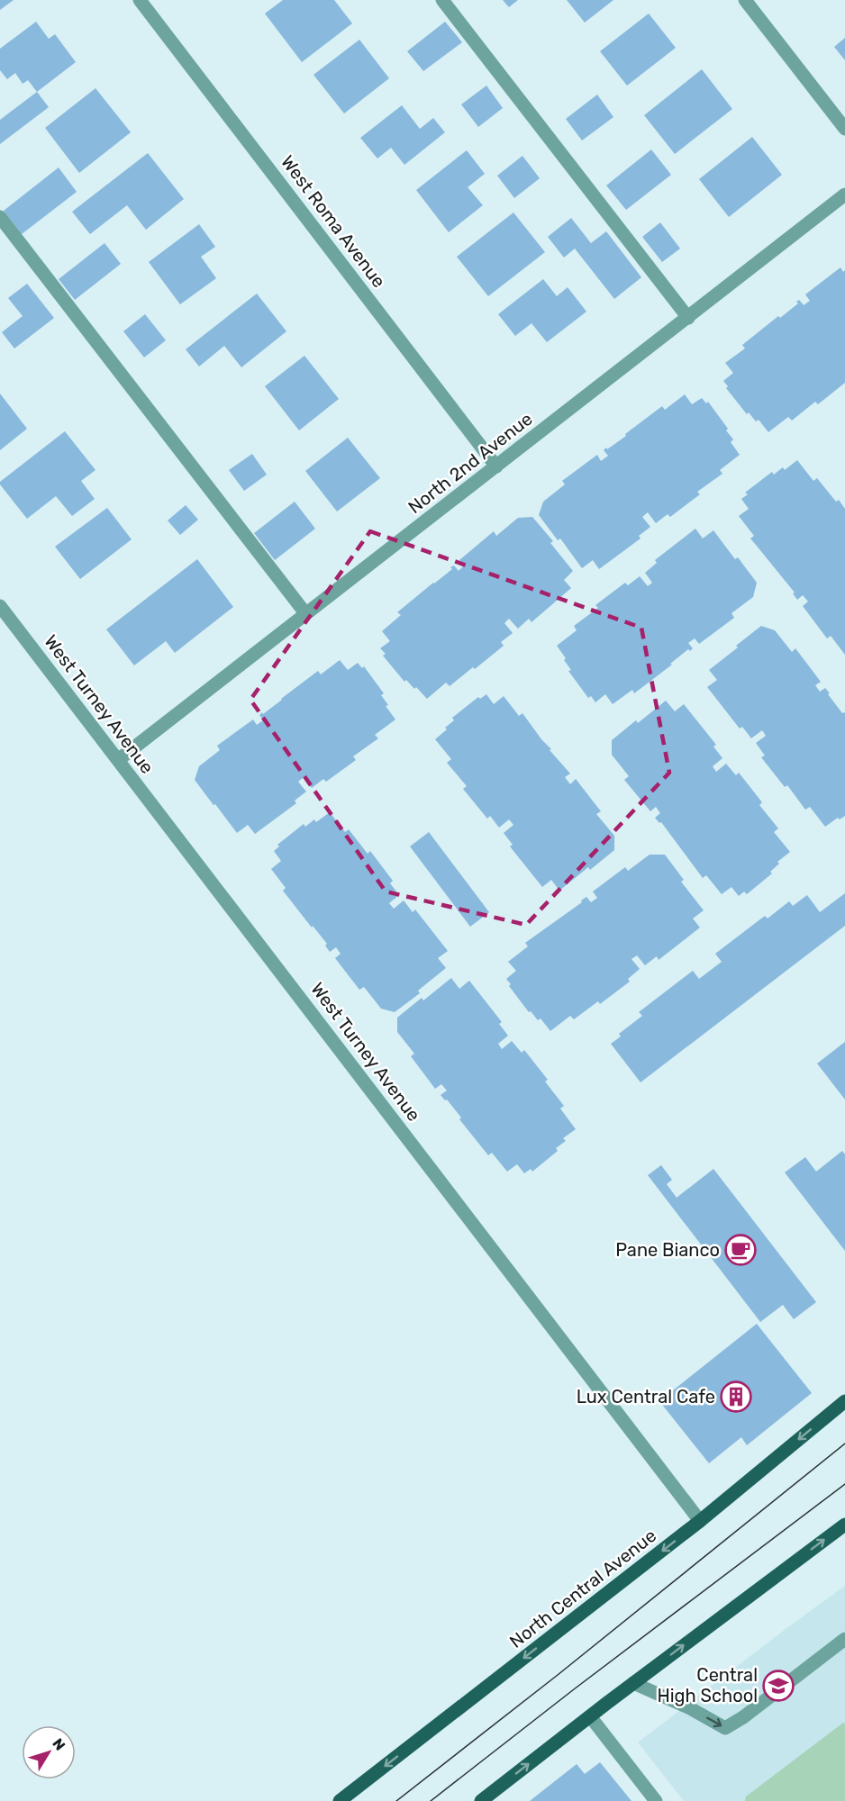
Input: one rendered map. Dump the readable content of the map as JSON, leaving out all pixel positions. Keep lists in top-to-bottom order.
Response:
{
  "streets": {
    "main road": ["North Central Avenue"],
    "street": ["West Roma Avenue", "North 2nd Avenue", "West Turney Avenue"]
  },
  "crossings": [
    ["West Roma Avenue", "North 2nd Avenue"],
    ["North 2nd Avenue", "West Turney Avenue"],
    ["West Turney Avenue", "North Central Avenue"]
  ],
  "places": {
    "cafe": ["Pane Bianco"],
    "building": ["Lux Central Cafe"],
    "school or university": ["Central High School"]
  },
  "north": "top right"
}
